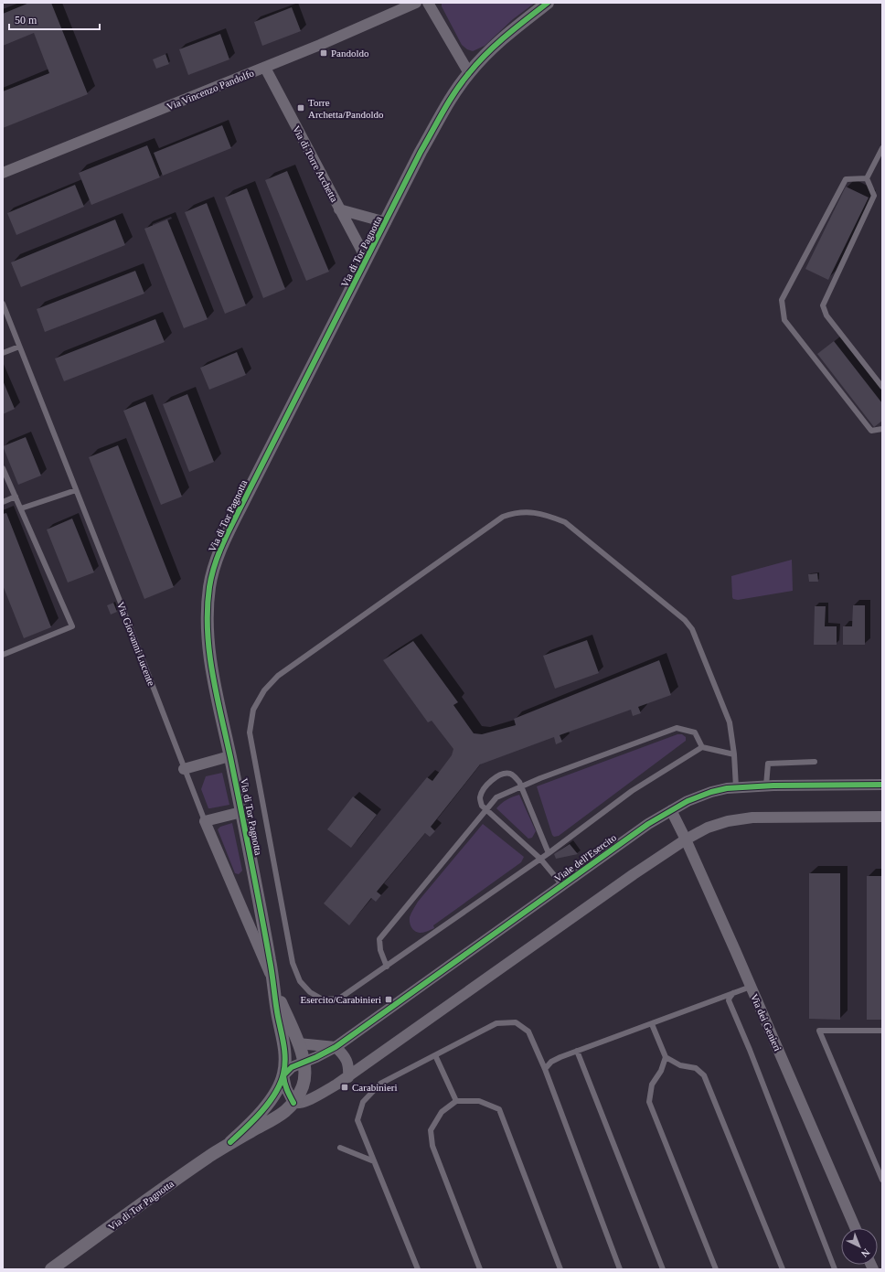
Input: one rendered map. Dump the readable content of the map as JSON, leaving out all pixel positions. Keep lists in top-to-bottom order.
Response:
{
  "streets": {
    "street": [
      "Via Vincenzo Pandolfo",
      "Via di Torre Archetta",
      "Via di Tor Pagnotta",
      "Via Giovanni Lucente",
      "Viale dell'Esercito",
      "Via dei Genieri"
    ]
  },
  "crossings": [
    ["Via Vincenzo Pandolfo", "Via di Torre Archetta"],
    ["Via di Torre Archetta", "Via di Tor Pagnotta"],
    ["Via di Tor Pagnotta", "Via Giovanni Lucente"],
    ["Via di Tor Pagnotta", "Viale dell'Esercito"],
    ["Viale dell'Esercito", "Via dei Genieri"]
  ],
  "places": {
    "transit": [
      "Pandoldo",
      "Torre Archetta/Pandoldo",
      "Esercito/Carabinieri",
      "Carabinieri"
    ]
  },
  "scale_bar": "50 m",
  "north": "bottom right"
}
